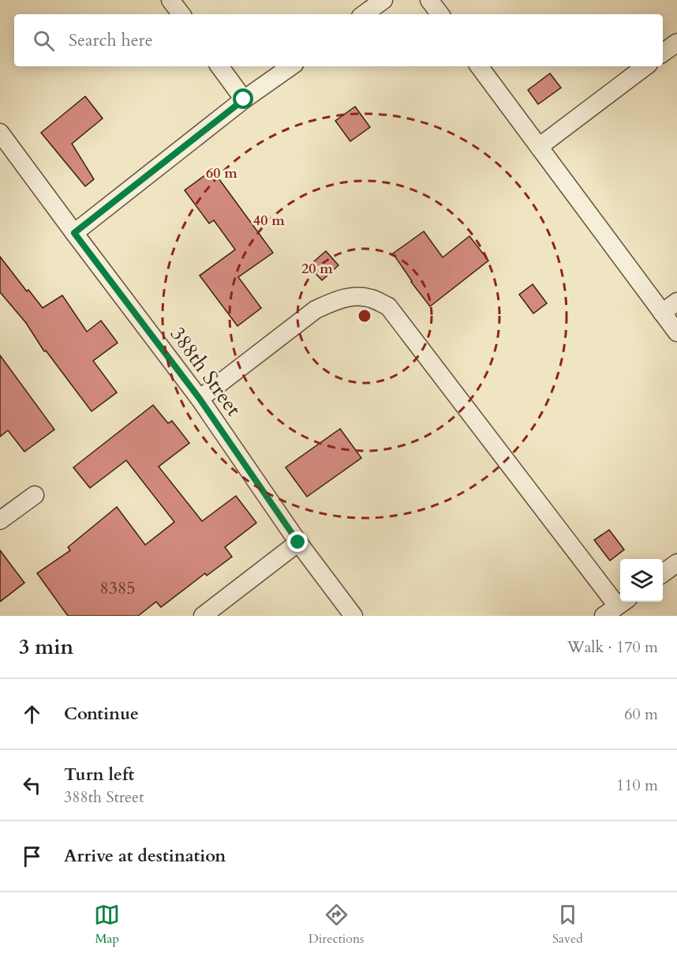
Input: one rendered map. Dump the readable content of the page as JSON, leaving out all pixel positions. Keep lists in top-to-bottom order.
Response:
{
  "streets": {
    "street": ["388th Street"]
  },
  "house_numbers": ["8385"],
  "page": {
    "search": "Search here",
    "heading": ["3 min", "Walk · 170 m"],
    "list": [
      ["Continue", "60 m"],
      ["Turn left", "388th Street", "110 m"],
      "Arrive at destination"
    ],
    "nav": ["Map", "Directions", "Saved"]
  },
  "rings": ["60 m", "40 m", "20 m"]
}
